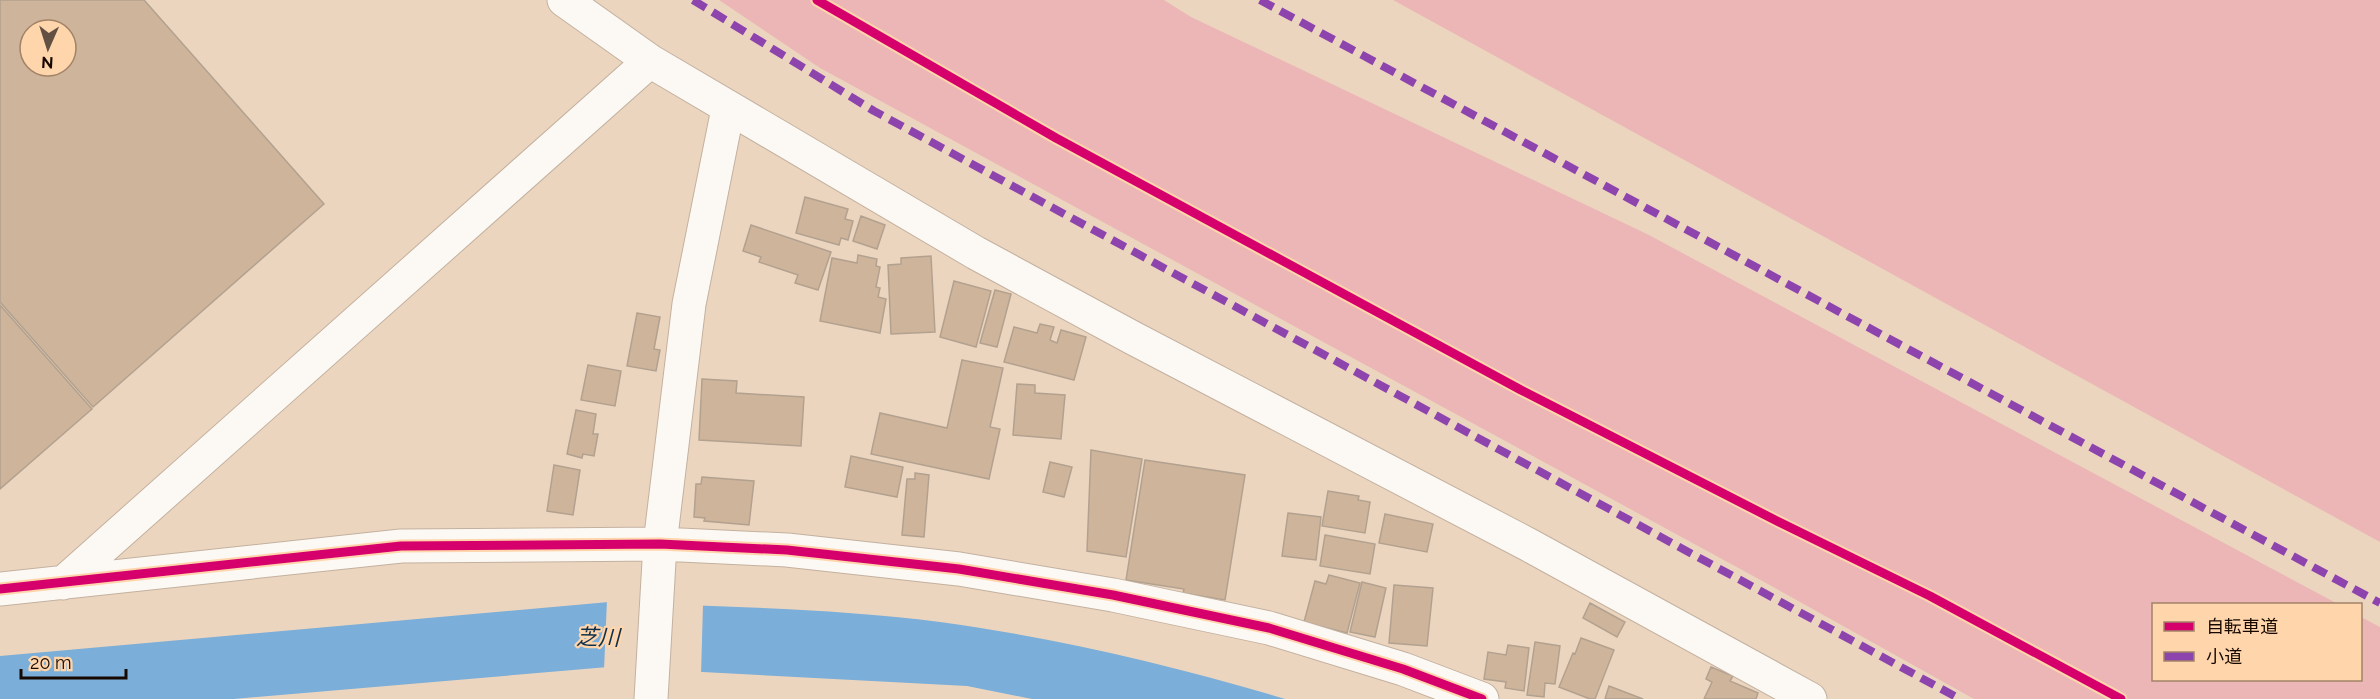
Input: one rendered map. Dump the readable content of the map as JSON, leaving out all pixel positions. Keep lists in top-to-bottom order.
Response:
{
  "water": ["芝川"],
  "legend": ["自転車道", "小道"],
  "scale_bar": "20 m",
  "north": "bottom"
}
